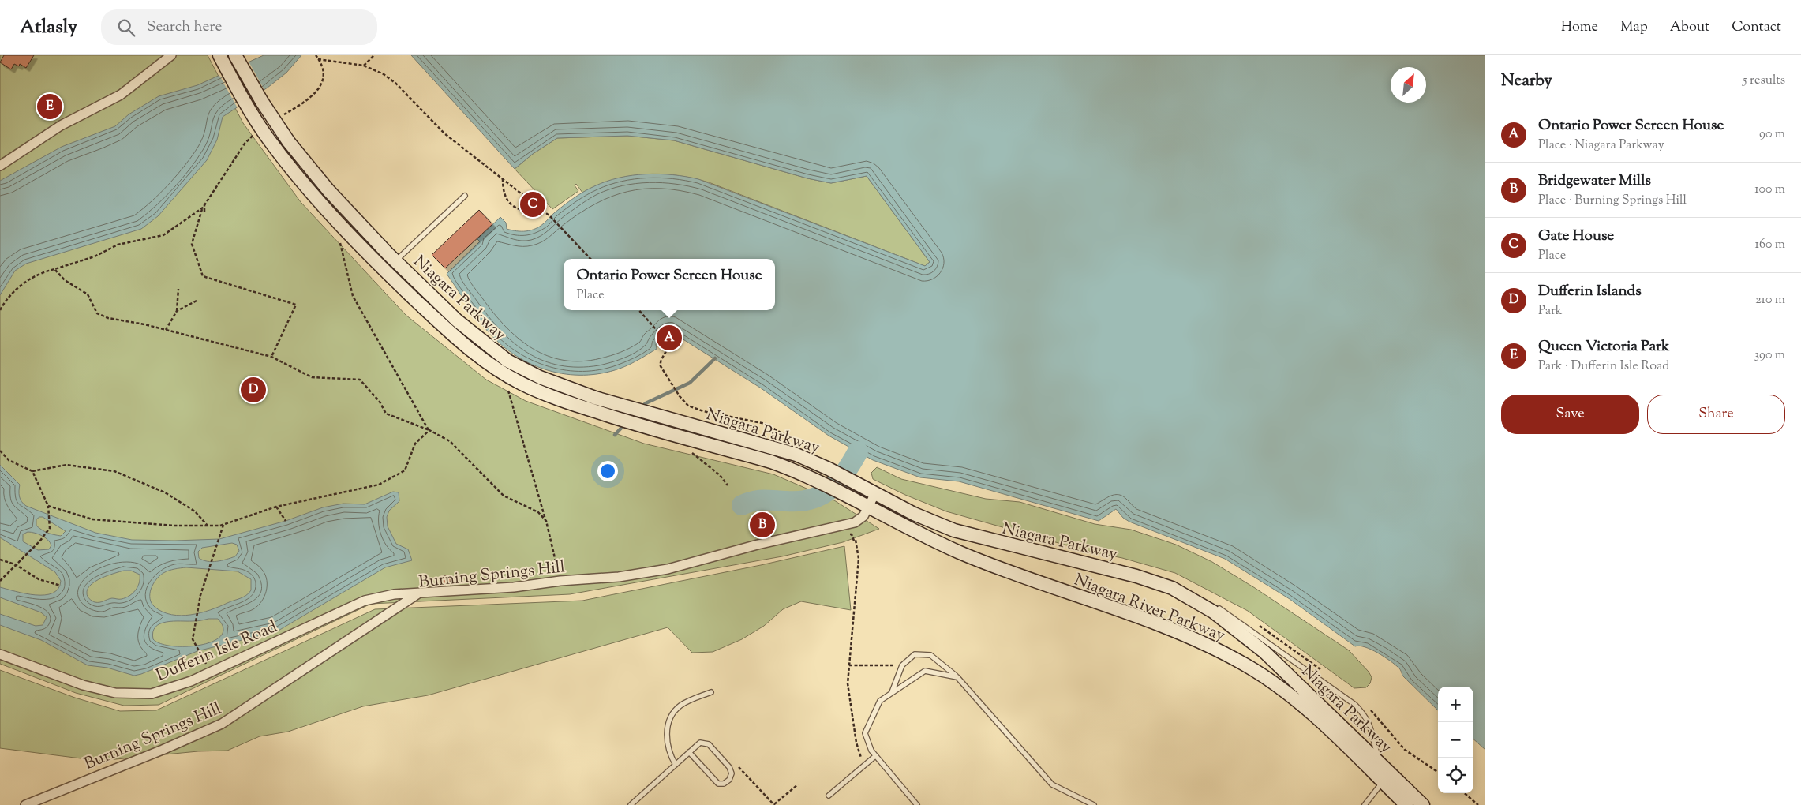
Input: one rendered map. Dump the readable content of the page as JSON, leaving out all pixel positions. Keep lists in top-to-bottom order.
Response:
{
  "streets": {
    "main road": ["Niagara Parkway", "Niagara River Parkway"],
    "street": ["Burning Springs Hill", "Dufferin Isle Road"]
  },
  "crossings": [
    ["Niagara Parkway", "Burning Springs Hill"],
    ["Niagara Parkway", "Niagara River Parkway"],
    ["Burning Springs Hill", "Niagara River Parkway"],
    ["Burning Springs Hill", "Dufferin Isle Road"]
  ],
  "north": "top right",
  "page": {
    "header": "Atlasly",
    "search": "Search here",
    "nav": [
      "Home",
      "Map",
      "About",
      "Contact"
    ],
    "heading": ["Nearby", "5 results"],
    "pins": [
      "E",
      "C",
      "A",
      "D",
      "B"
    ],
    "list": [
      {
        "mark": "A",
        "name": "Ontario Power Screen House",
        "note": "Place · Niagara Parkway",
        "value": "90 m"
      },
      {
        "mark": "B",
        "name": "Bridgewater Mills",
        "note": "Place · Burning Springs Hill",
        "value": "100 m"
      },
      {
        "mark": "C",
        "name": "Gate House",
        "note": "Place",
        "value": "160 m"
      },
      {
        "mark": "D",
        "name": "Dufferin Islands",
        "note": "Park",
        "value": "210 m"
      },
      {
        "mark": "E",
        "name": "Queen Victoria Park",
        "note": "Park · Dufferin Isle Road",
        "value": "390 m"
      }
    ],
    "popup": ["Ontario Power Screen House", "Place"],
    "buttons": ["Save", "Share"],
    "map_buttons": ["+", "−"]
  }
}
